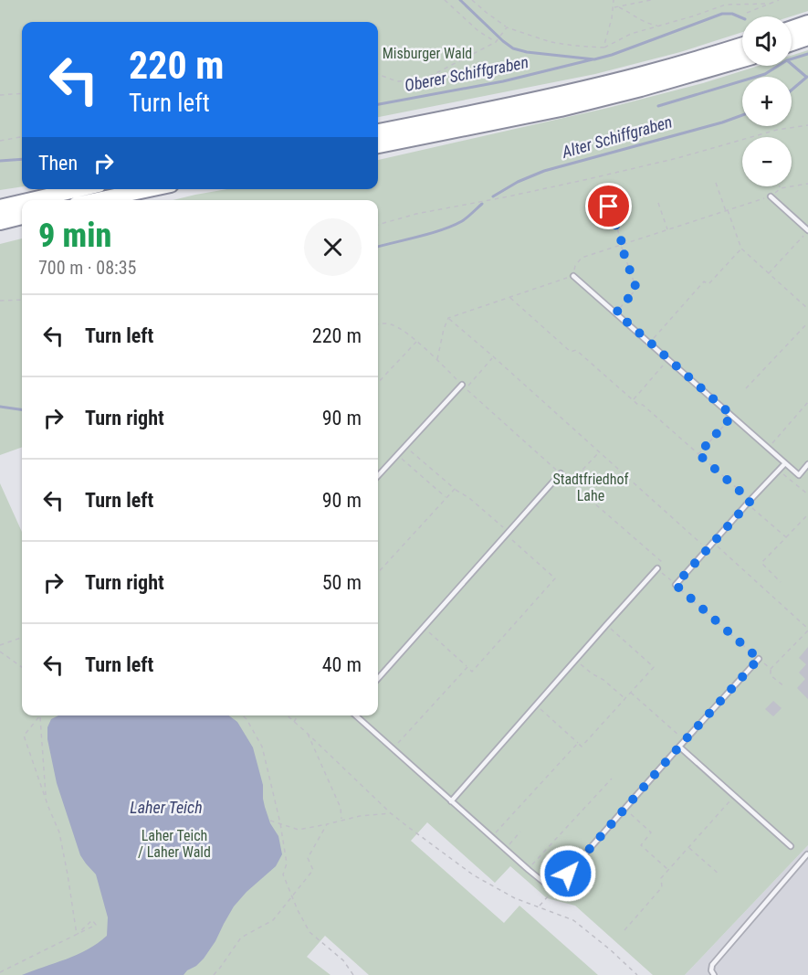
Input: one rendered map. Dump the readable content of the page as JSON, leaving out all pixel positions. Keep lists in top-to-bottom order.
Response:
{
  "water": ["Oberer Schiffgraben", "Alter Schiffgraben", "Laher Teich"],
  "parks": ["Misburger Wald", "Stadtfriedhof Lahe", "Laher Teich / Laher Wald"],
  "page": {
    "map_buttons": ["+", "−"],
    "turn": ["220 m", "Turn left"],
    "then": "Then",
    "heading": ["9 min", "700 m · 08:35"],
    "list": [
      {
        "name": "Turn left",
        "value": "220 m"
      },
      {
        "name": "Turn right",
        "value": "90 m"
      },
      {
        "name": "Turn left",
        "value": "90 m"
      },
      {
        "name": "Turn right",
        "value": "50 m"
      },
      {
        "name": "Turn left",
        "value": "40 m"
      }
    ]
  }
}
